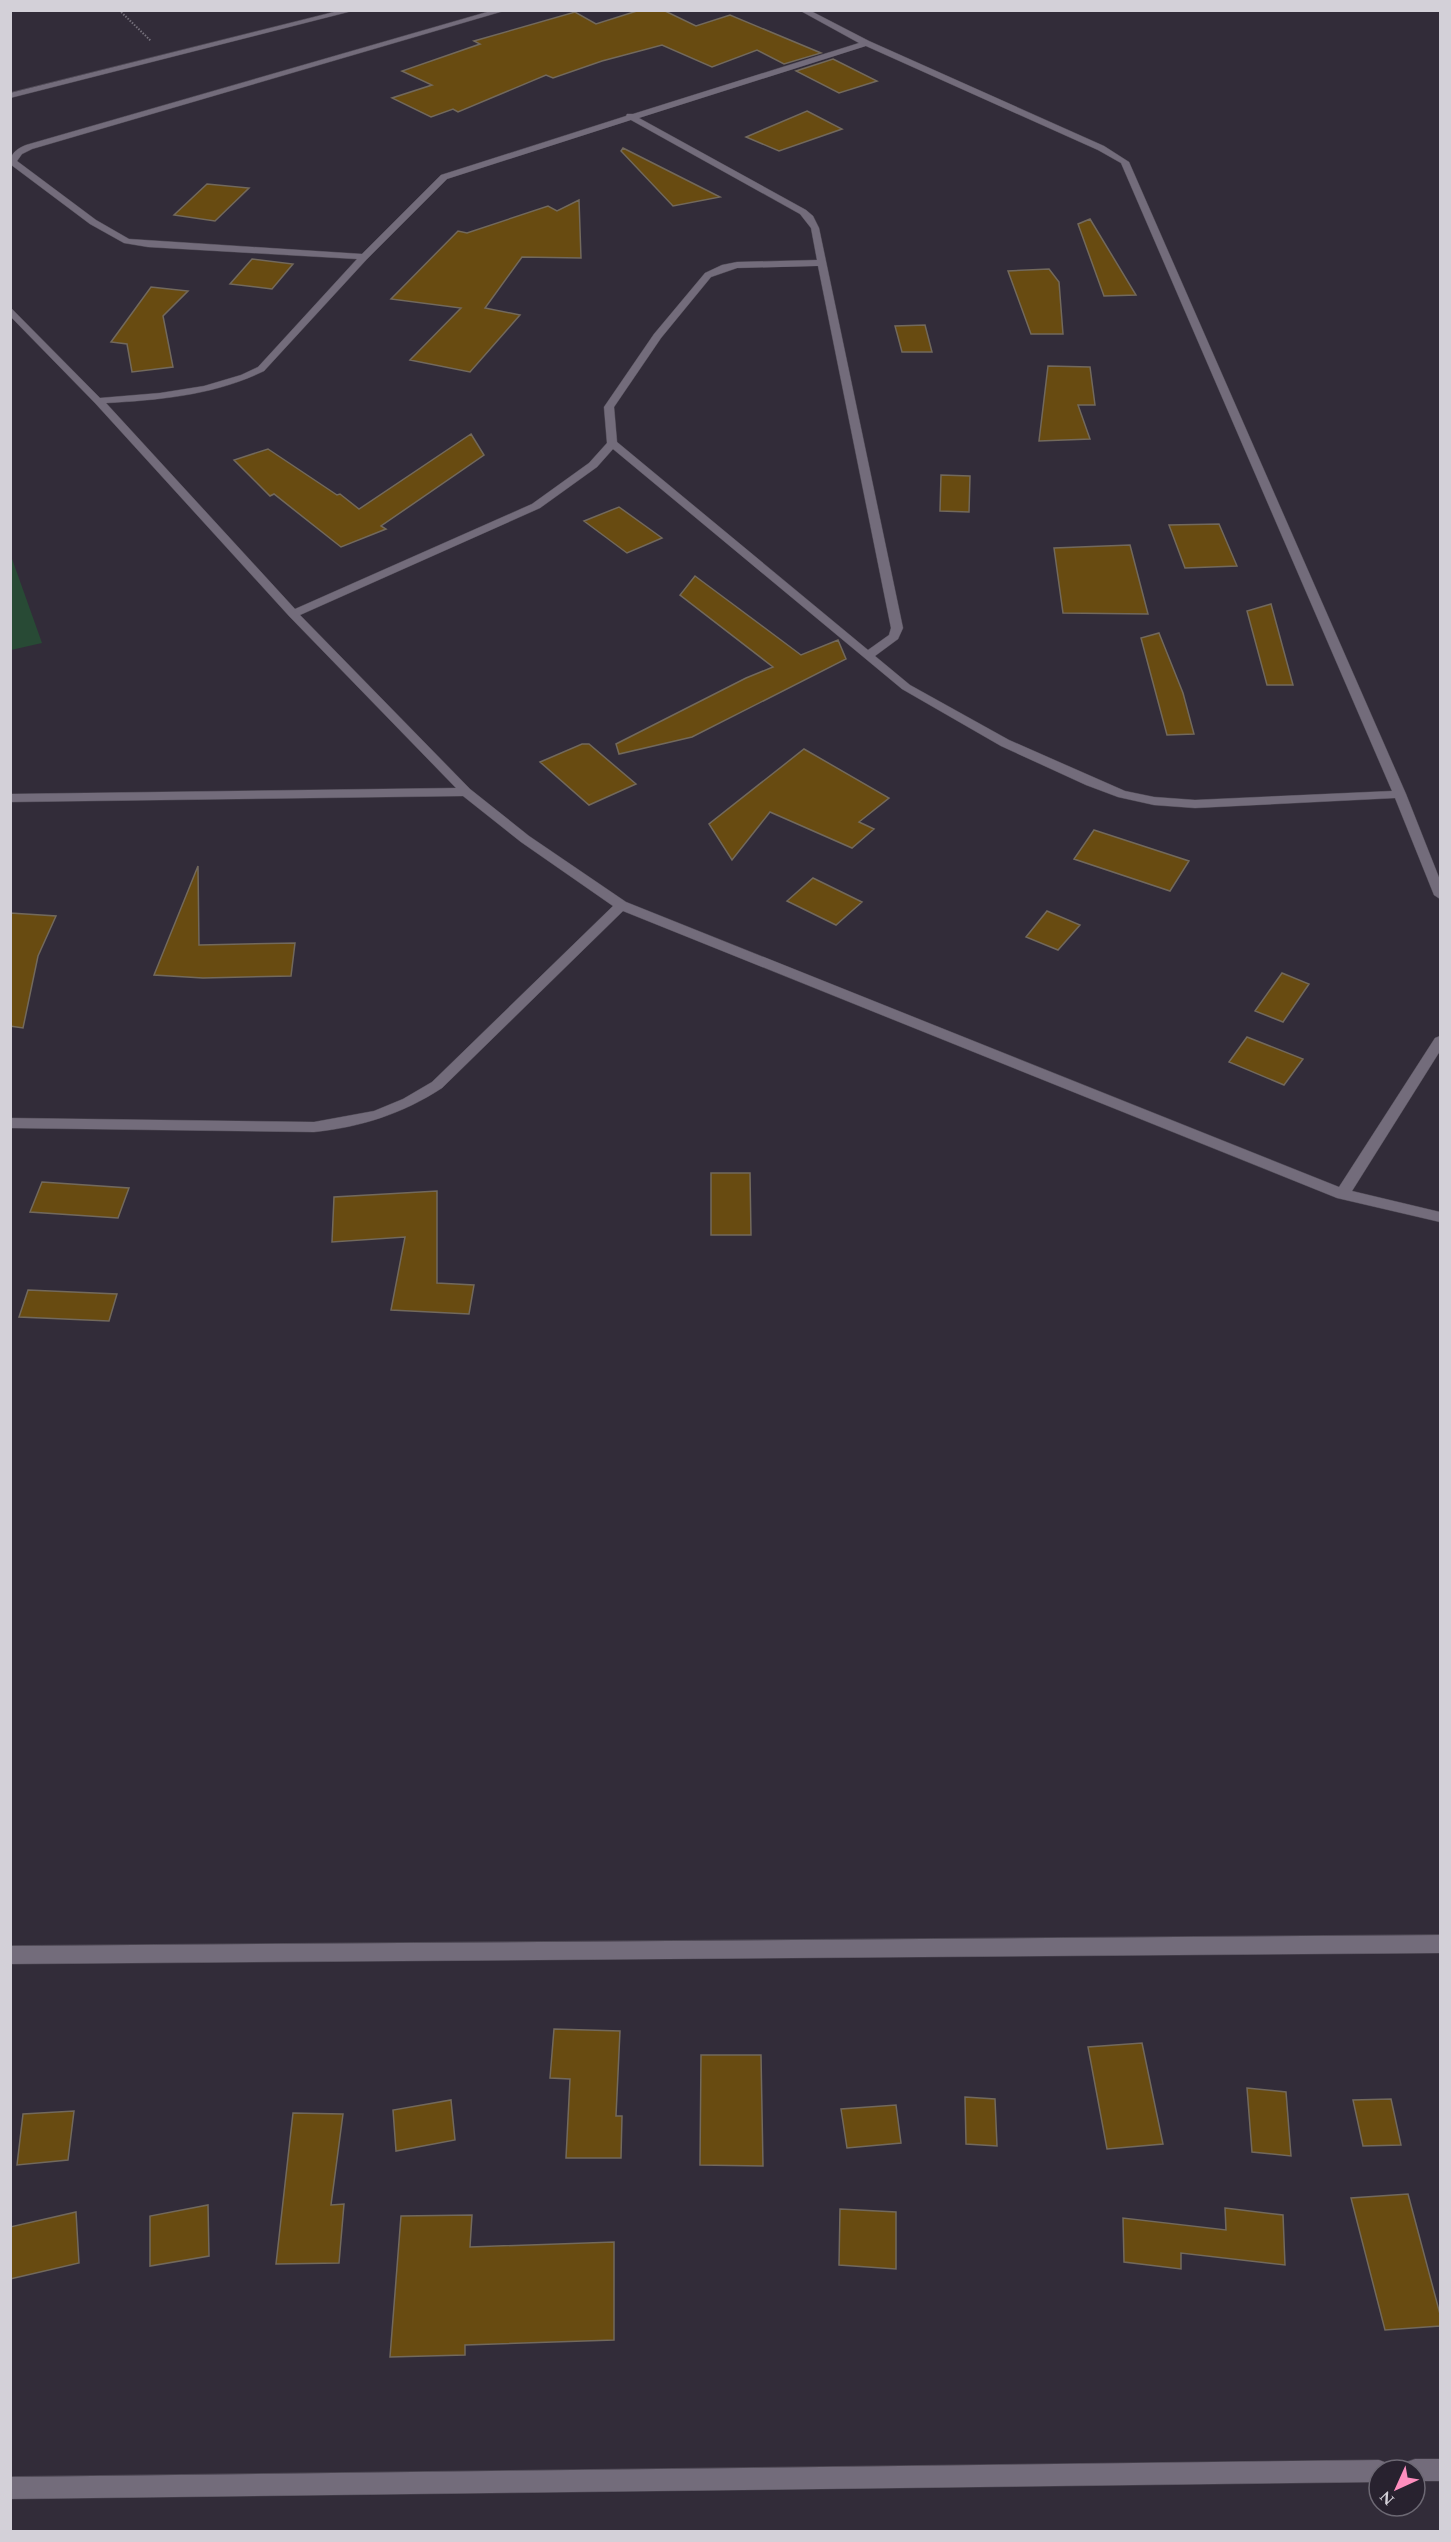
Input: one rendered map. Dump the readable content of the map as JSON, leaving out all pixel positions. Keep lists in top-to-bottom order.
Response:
{
  "north": "bottom left"
}
